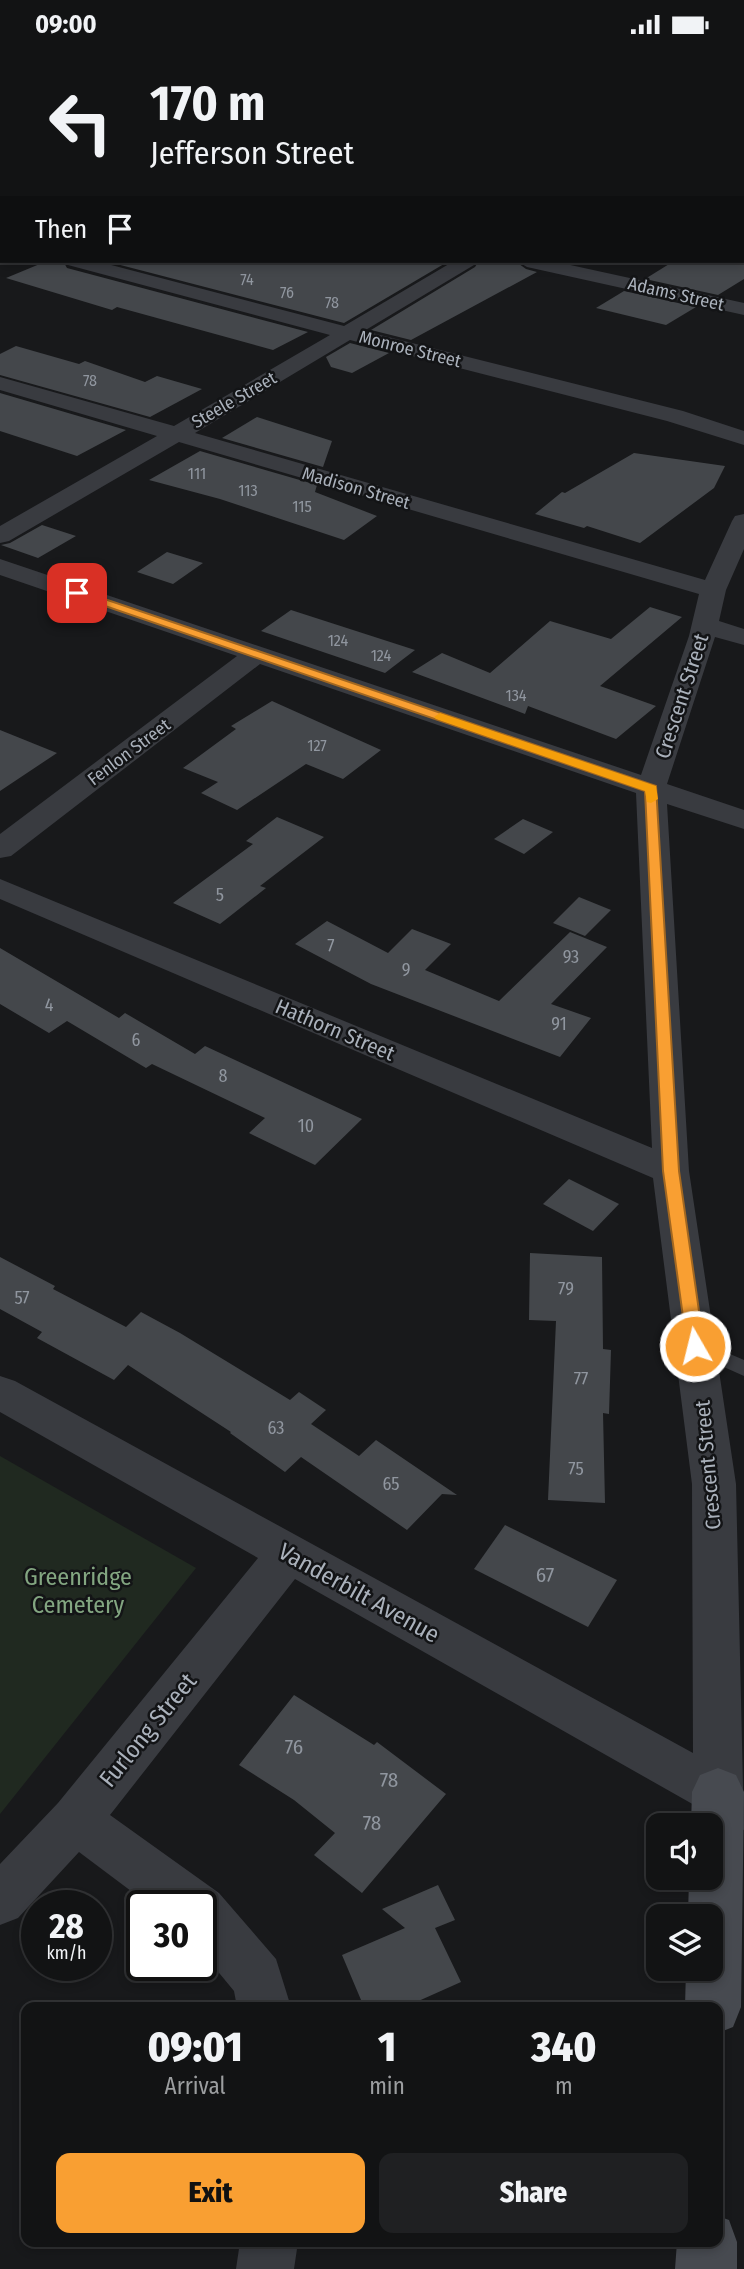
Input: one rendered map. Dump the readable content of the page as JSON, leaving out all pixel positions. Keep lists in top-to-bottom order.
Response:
{
  "streets": {
    "street": [
      "Adams Street",
      "Monroe Street",
      "Steele Street",
      "Madison Street",
      "Crescent Street",
      "Fenlon Street",
      "Hathorn Street",
      "Vanderbilt Avenue",
      "Furlong Street"
    ]
  },
  "crossings": [
    ["Monroe Street", "Steele Street"],
    ["Steele Street", "Madison Street"],
    ["Madison Street", "Crescent Street"],
    ["Crescent Street", "Hathorn Street"],
    ["Crescent Street", "Vanderbilt Avenue"],
    ["Vanderbilt Avenue", "Furlong Street"]
  ],
  "parks": ["Greenridge Cemetery"],
  "house_numbers": [
    "74",
    "76",
    "78",
    "78",
    "111",
    "113",
    "115",
    "124",
    "124",
    "134",
    "127",
    "5",
    "7",
    "93",
    "9",
    "4",
    "91",
    "6",
    "8",
    "10",
    "79",
    "57",
    "77",
    "63",
    "75",
    "65",
    "67",
    "76",
    "78",
    "78"
  ],
  "page": {
    "status": "09:00",
    "turn": ["170 m", "Jefferson Street"],
    "then": "Then",
    "speed": "28 km/h",
    "limit": "30",
    "eta": [
      "09:01",
      "Arrival",
      "1",
      "min",
      "340",
      "m"
    ],
    "buttons": ["Exit", "Share"]
  }
}
